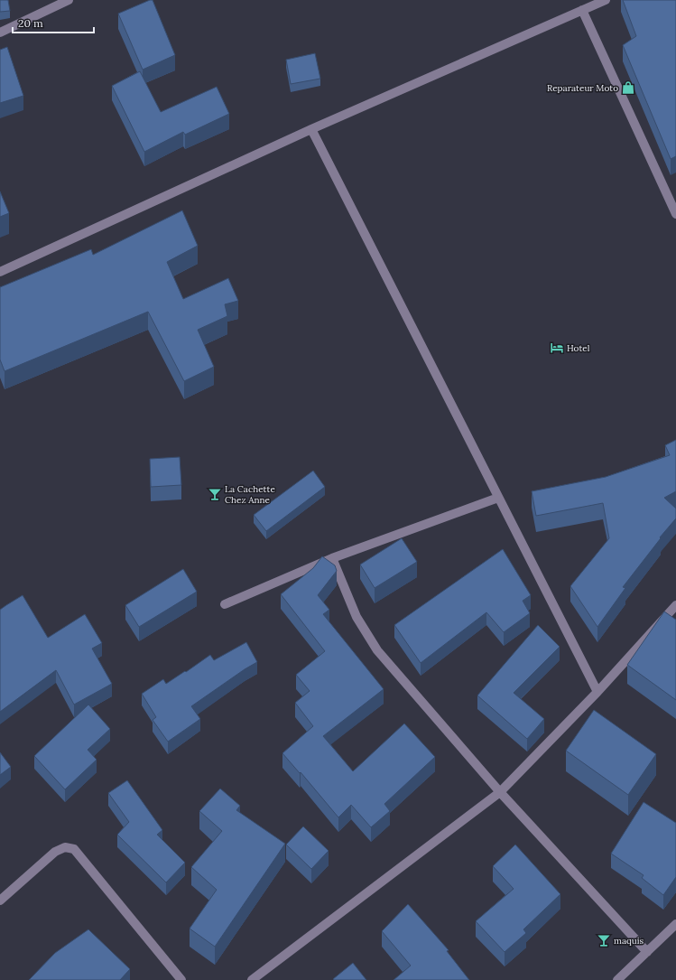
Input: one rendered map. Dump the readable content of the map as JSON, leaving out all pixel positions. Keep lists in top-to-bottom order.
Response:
{
  "places": {
    "shop": ["Reparateur Moto"],
    "hotel": ["Hotel"],
    "bar": ["La Cachette Chez Anne", "maquis"]
  },
  "scale_bar": "20 m"
}
